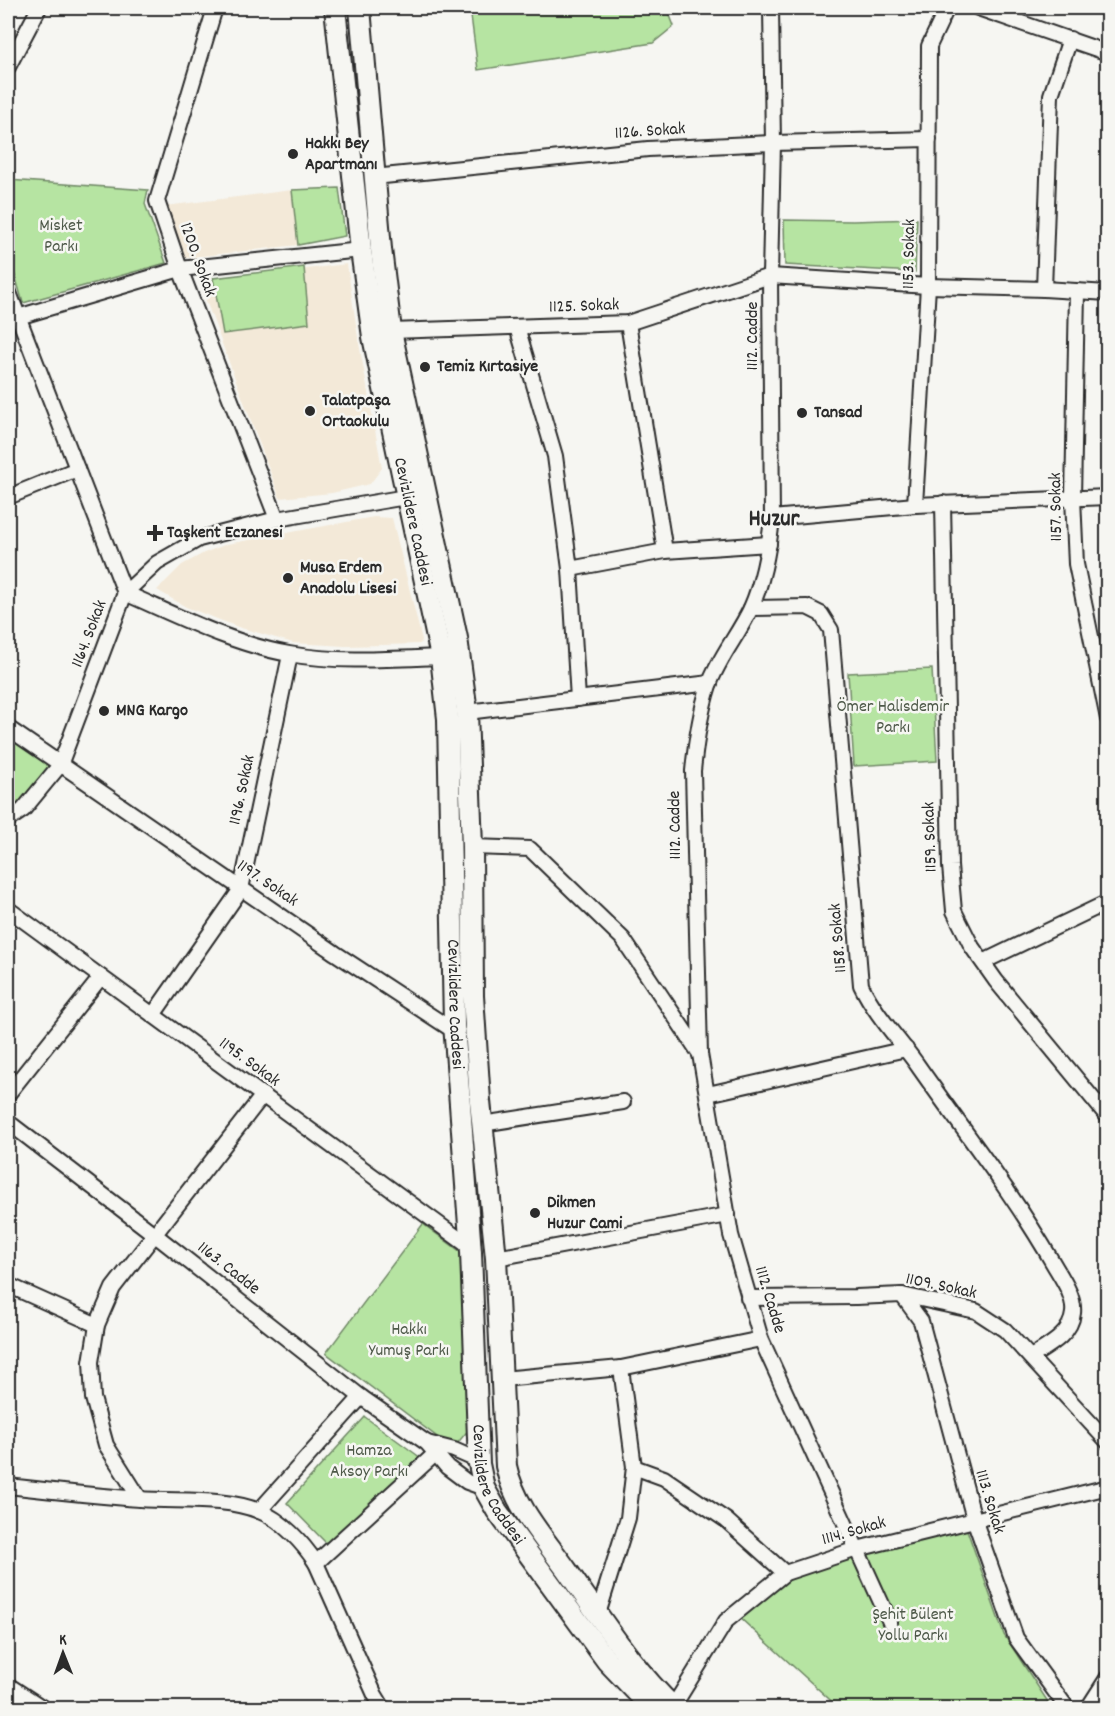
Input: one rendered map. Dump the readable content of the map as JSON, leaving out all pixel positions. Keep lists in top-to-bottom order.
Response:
{
  "streets": {
    "main road": ["Cevizlidere Caddesi"],
    "street": [
      "1126. Sokak",
      "1153. Sokak",
      "1200. Sokak",
      "1125. Sokak",
      "1112. Cadde",
      "1157. Sokak",
      "1164. Sokak",
      "1196. Sokak",
      "1159. Sokak",
      "1197. Sokak",
      "1158. Sokak",
      "1195. Sokak",
      "1163. Cadde",
      "1109. Sokak",
      "1113. Sokak",
      "1114. Sokak"
    ]
  },
  "crossings": [
    ["1126. Sokak", "1153. Sokak"],
    ["1126. Sokak", "1112. Cadde"],
    ["1126. Sokak", "Cevizlidere Caddesi"],
    ["1200. Sokak", "1164. Sokak"],
    ["1125. Sokak", "1112. Cadde"],
    ["1125. Sokak", "Cevizlidere Caddesi"],
    ["1112. Cadde", "1158. Sokak"],
    ["1112. Cadde", "1109. Sokak"],
    ["1112. Cadde", "1114. Sokak"],
    ["Cevizlidere Caddesi", "1164. Sokak"],
    ["Cevizlidere Caddesi", "1197. Sokak"],
    ["Cevizlidere Caddesi", "1195. Sokak"],
    ["Cevizlidere Caddesi", "1163. Cadde"],
    ["Cevizlidere Caddesi", "1114. Sokak"],
    ["1164. Sokak", "1197. Sokak"],
    ["1196. Sokak", "1197. Sokak"],
    ["1196. Sokak", "1195. Sokak"],
    ["1158. Sokak", "1109. Sokak"],
    ["1109. Sokak", "1113. Sokak"],
    ["1113. Sokak", "1114. Sokak"]
  ],
  "districts": ["Huzur"],
  "parks": [
    "Misket Parkı",
    "Ömer Halisdemir Parkı",
    "Hakkı Yumuş Parkı",
    "Hamza Aksoy Parkı",
    "Şehit Bülent Yollu Parkı"
  ],
  "places": {
    "other": [
      "Hakkı Bey Apartmanı",
      "Temiz Kırtasiye",
      "Talatpaşa Ortaokulu",
      "Tansad",
      "Musa Erdem Anadolu Lisesi",
      "MNG Kargo",
      "Dikmen Huzur Cami"
    ],
    "health": ["Taşkent Eczanesi"]
  },
  "north": "top"
}
